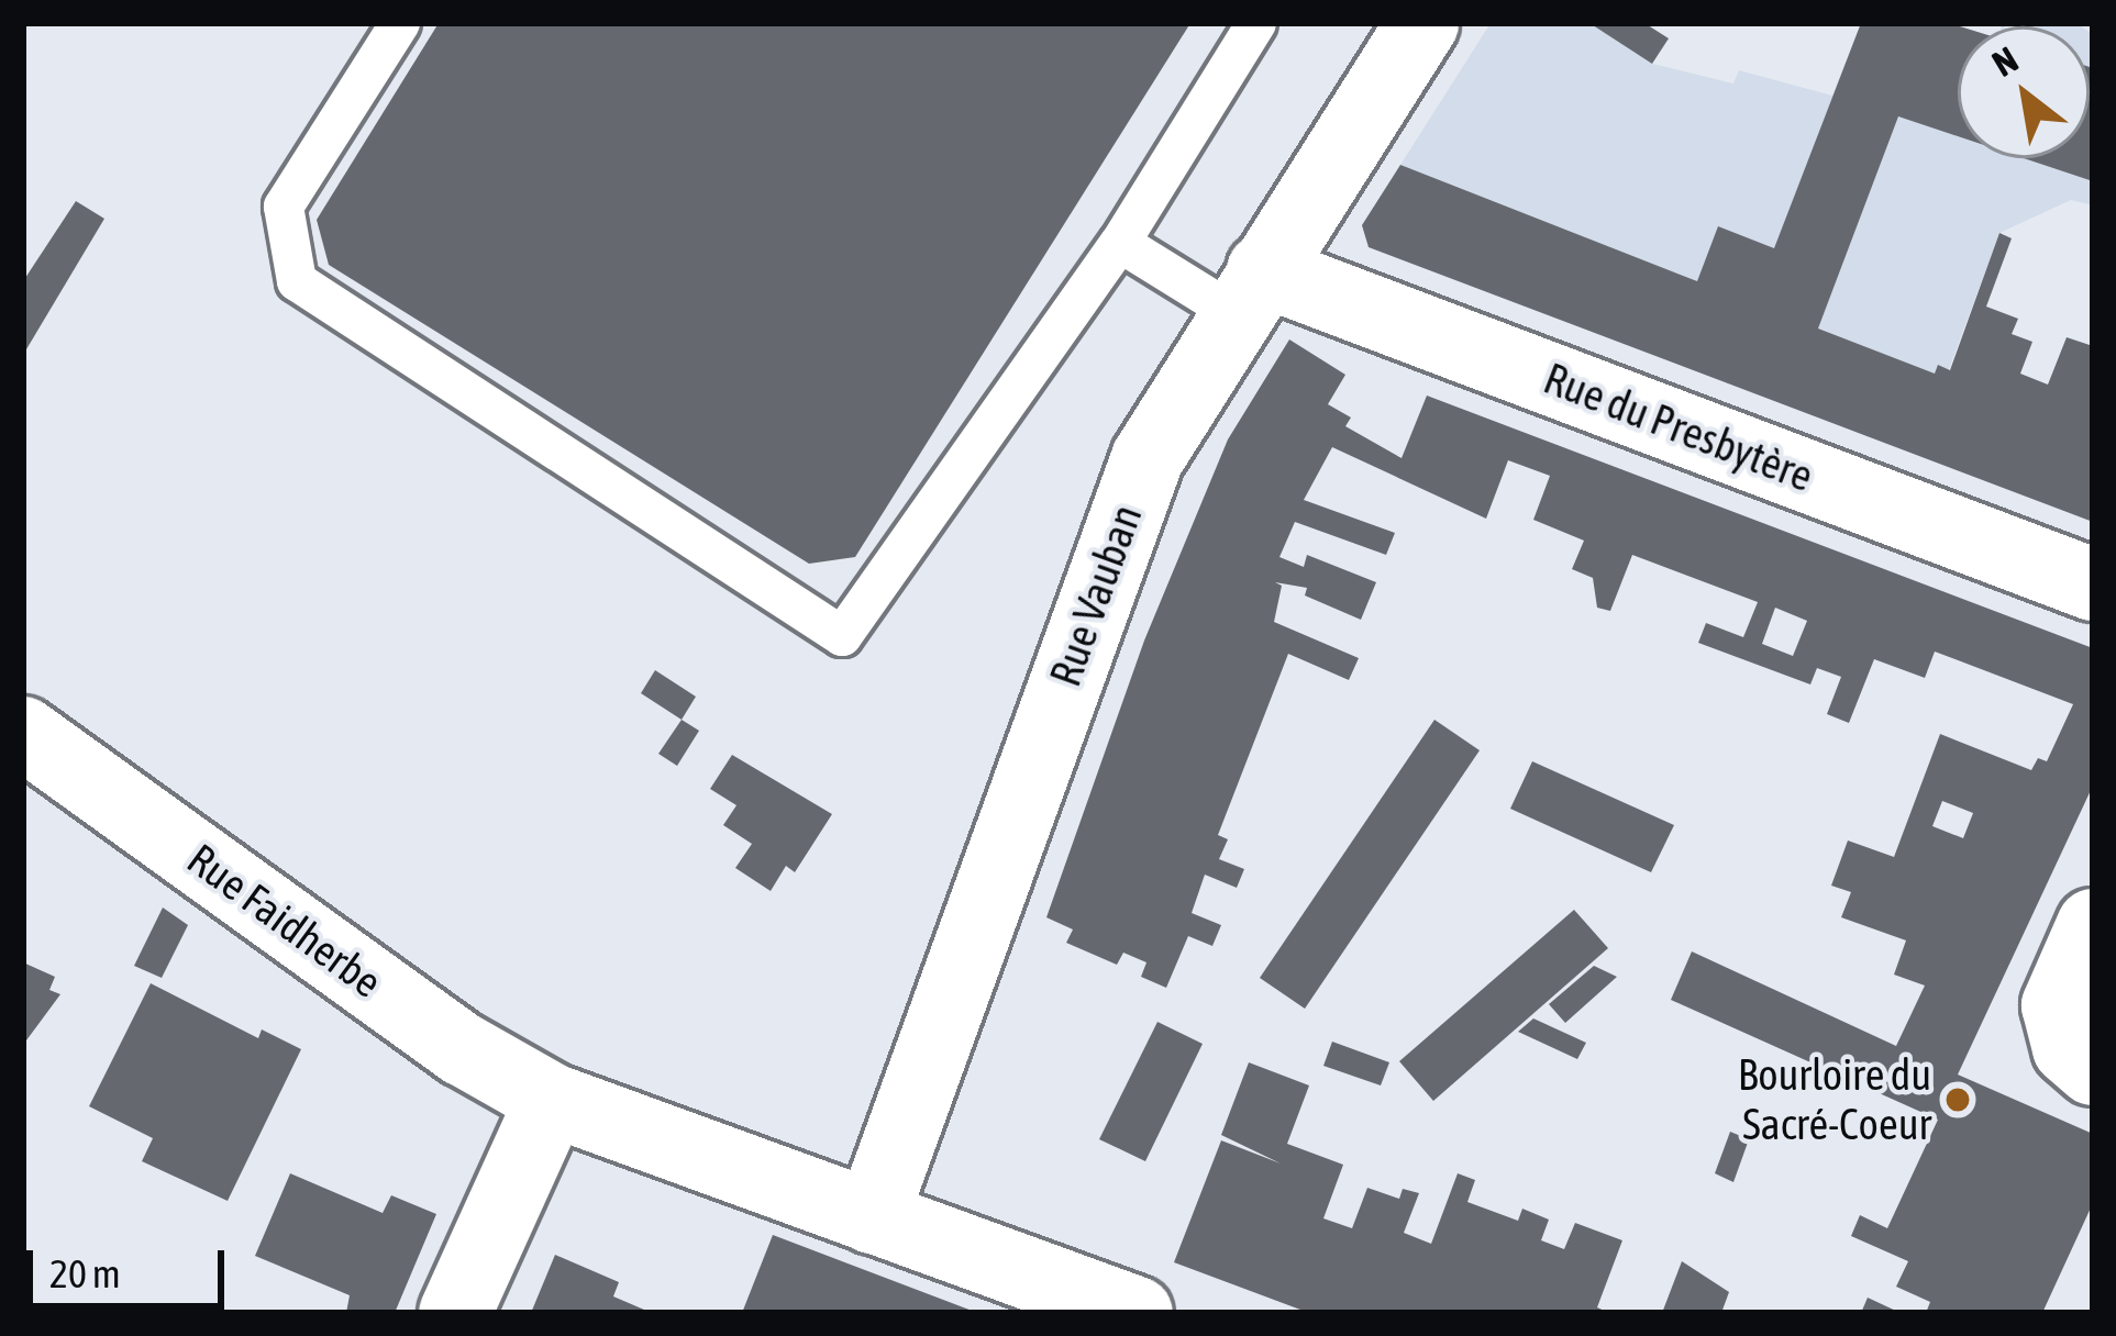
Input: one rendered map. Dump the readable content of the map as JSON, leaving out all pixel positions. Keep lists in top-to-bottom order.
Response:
{
  "streets": {
    "street": ["Rue du Presbytère", "Rue Vauban", "Rue Faidherbe"]
  },
  "crossings": [
    ["Rue du Presbytère", "Rue Vauban"],
    ["Rue Vauban", "Rue Faidherbe"]
  ],
  "places": ["Bourloire du Sacré-Coeur"],
  "scale_bar": "20 m",
  "north": "top left"
}
